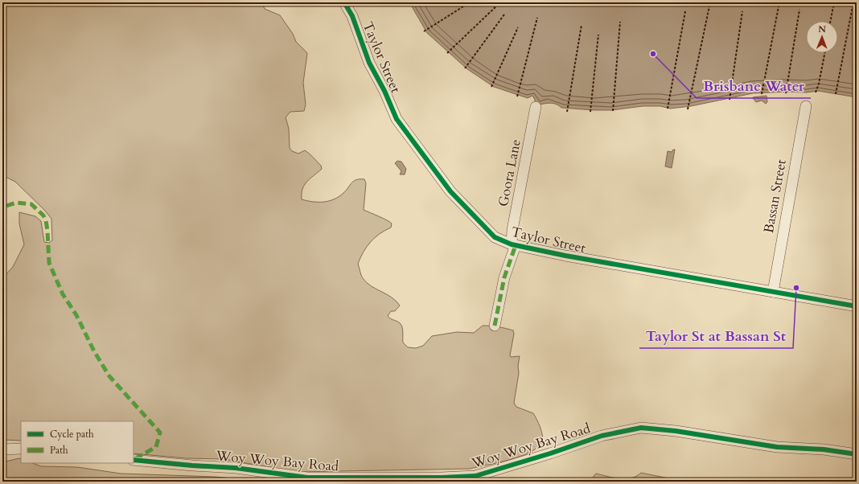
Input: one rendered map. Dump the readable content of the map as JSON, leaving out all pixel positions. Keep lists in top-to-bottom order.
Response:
{
  "streets": {
    "street": [
      "Taylor Street",
      "Goora Lane",
      "Bassan Street",
      "Woy Woy Bay Road"
    ]
  },
  "crossings": [
    ["Taylor Street", "Goora Lane"],
    ["Taylor Street", "Bassan Street"]
  ],
  "places": ["Brisbane Water", "Taylor St at Bassan St"],
  "legend": ["Cycle path", "Path"],
  "north": "top"
}
